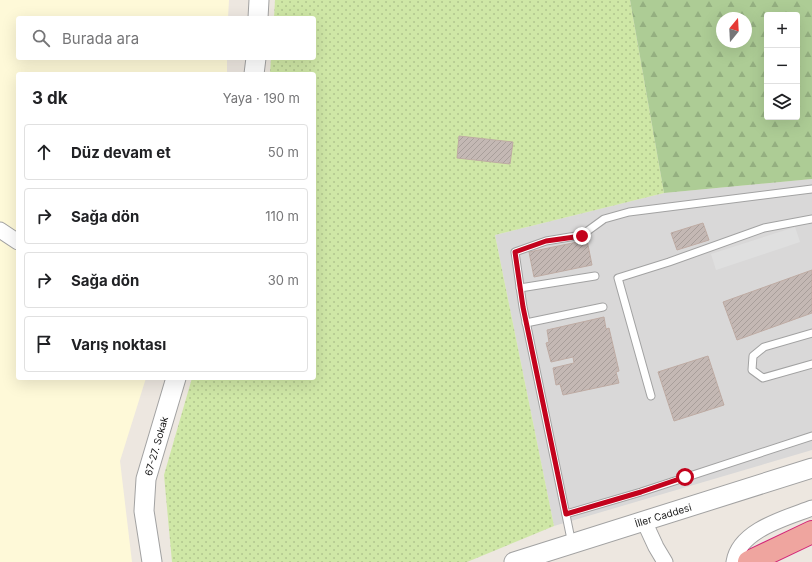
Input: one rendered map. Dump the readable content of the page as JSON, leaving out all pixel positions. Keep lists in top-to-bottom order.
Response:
{
  "streets": {
    "street": ["67-27. Sokak", "İller Caddesi"]
  },
  "north": "top",
  "page": {
    "map_buttons": ["+", "−"],
    "search": "Burada ara",
    "heading": ["3 dk", "Yaya · 190 m"],
    "list": [
      ["Düz devam et", "50 m"],
      ["Sağa dön", "110 m"],
      ["Sağa dön", "30 m"],
      "Varış noktası"
    ]
  }
}
